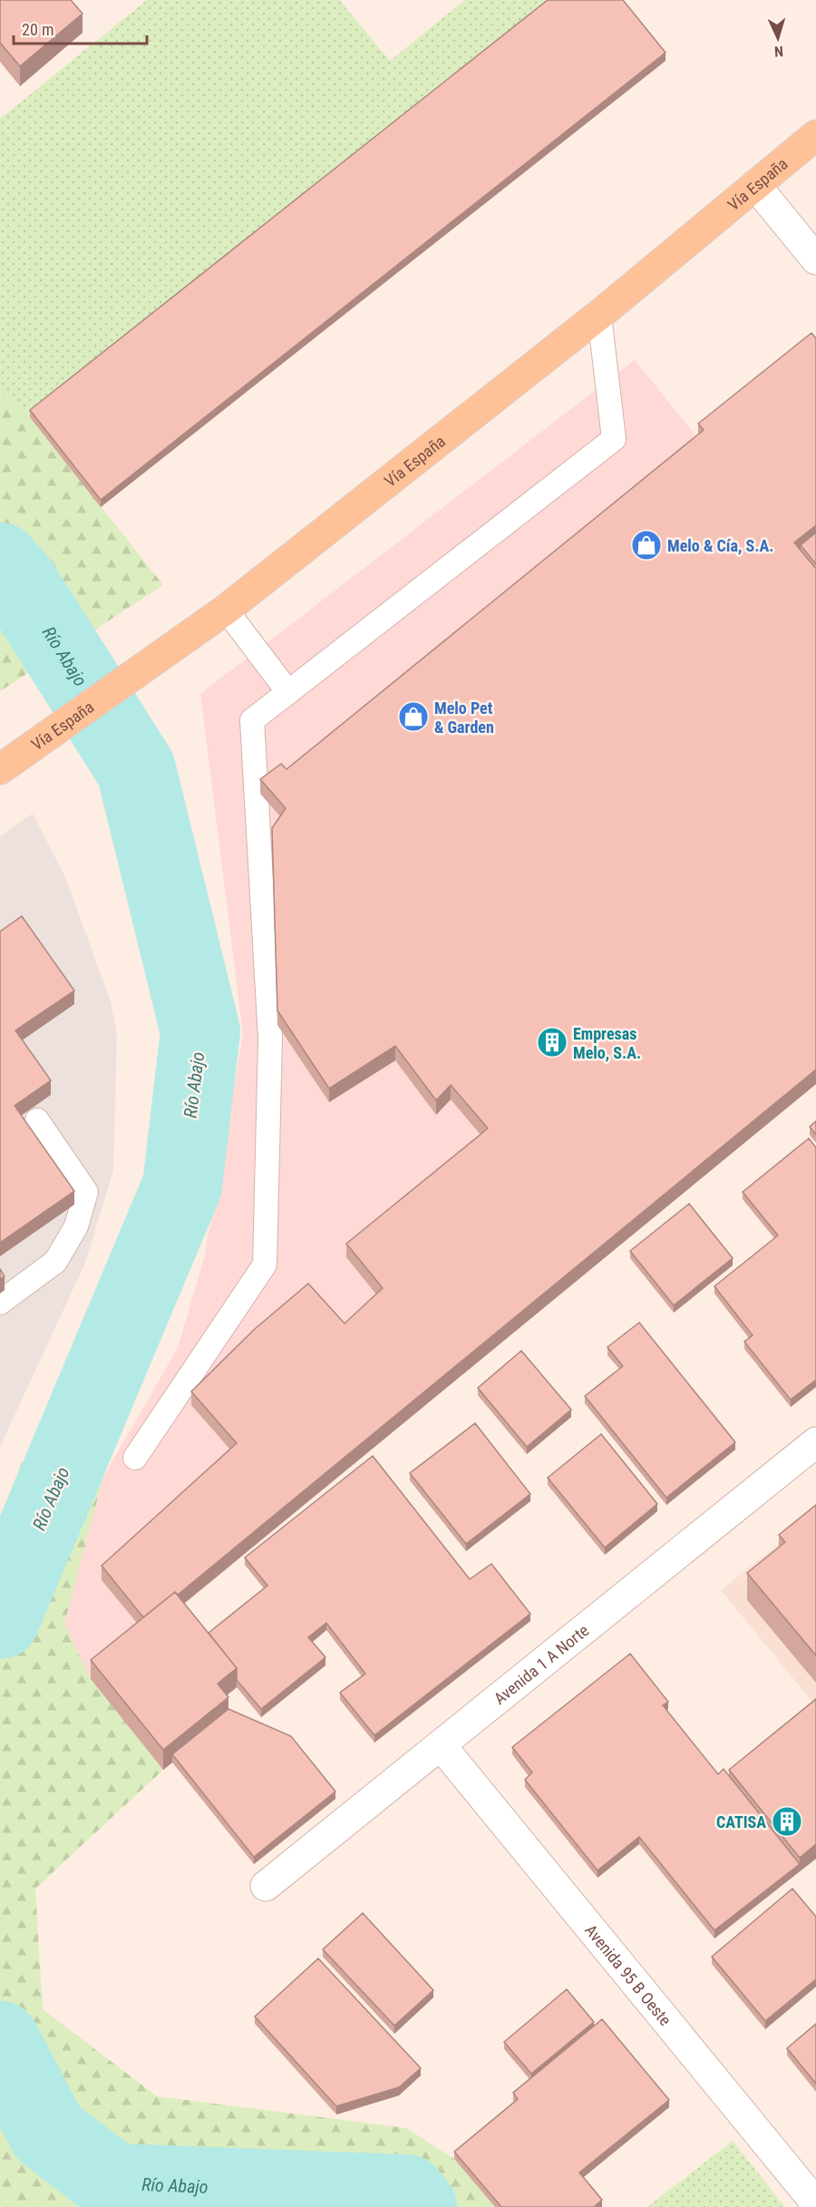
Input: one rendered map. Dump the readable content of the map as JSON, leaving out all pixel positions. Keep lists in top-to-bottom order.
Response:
{
  "streets": {
    "main road": ["Vía España"],
    "street": ["Avenida 1 A Norte", "Avenida 95 B Oeste"]
  },
  "crossings": [
    ["Avenida 1 A Norte", "Avenida 95 B Oeste"]
  ],
  "water": ["Río Abajo"],
  "places": {
    "shop": ["Melo & Cía, S.A.", "Melo Pet & Garden"],
    "building": ["Empresas Melo, S.A.", "CATISA"]
  },
  "scale_bar": "20 m",
  "north": "bottom"
}
